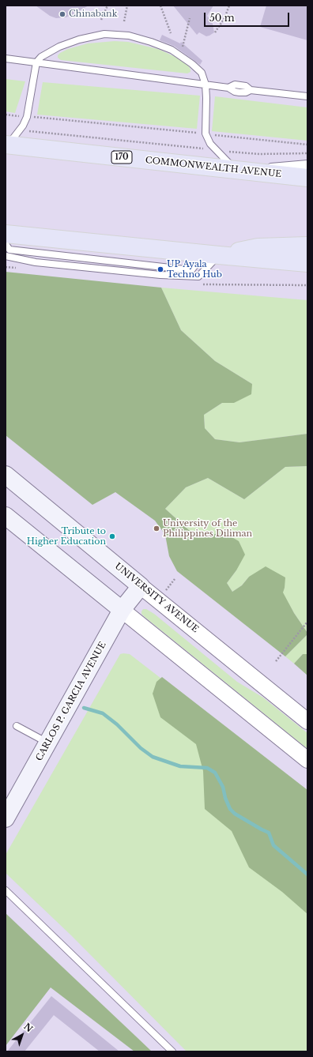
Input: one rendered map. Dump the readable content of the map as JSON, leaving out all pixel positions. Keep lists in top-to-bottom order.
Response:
{
  "streets": {
    "main road": [
      "170",
      "COMMONWEALTH AVENUE",
      "UNIVERSITY AVENUE",
      "CARLOS P. GARCIA AVENUE"
    ]
  },
  "crossings": [
    ["UNIVERSITY AVENUE", "CARLOS P. GARCIA AVENUE"]
  ],
  "places": [
    "Chinabank",
    "UP Ayala Techno Hub",
    "University of the Philippines Diliman",
    "Tribute to Higher Education"
  ],
  "scale_bar": "50 m",
  "north": "top right"
}
